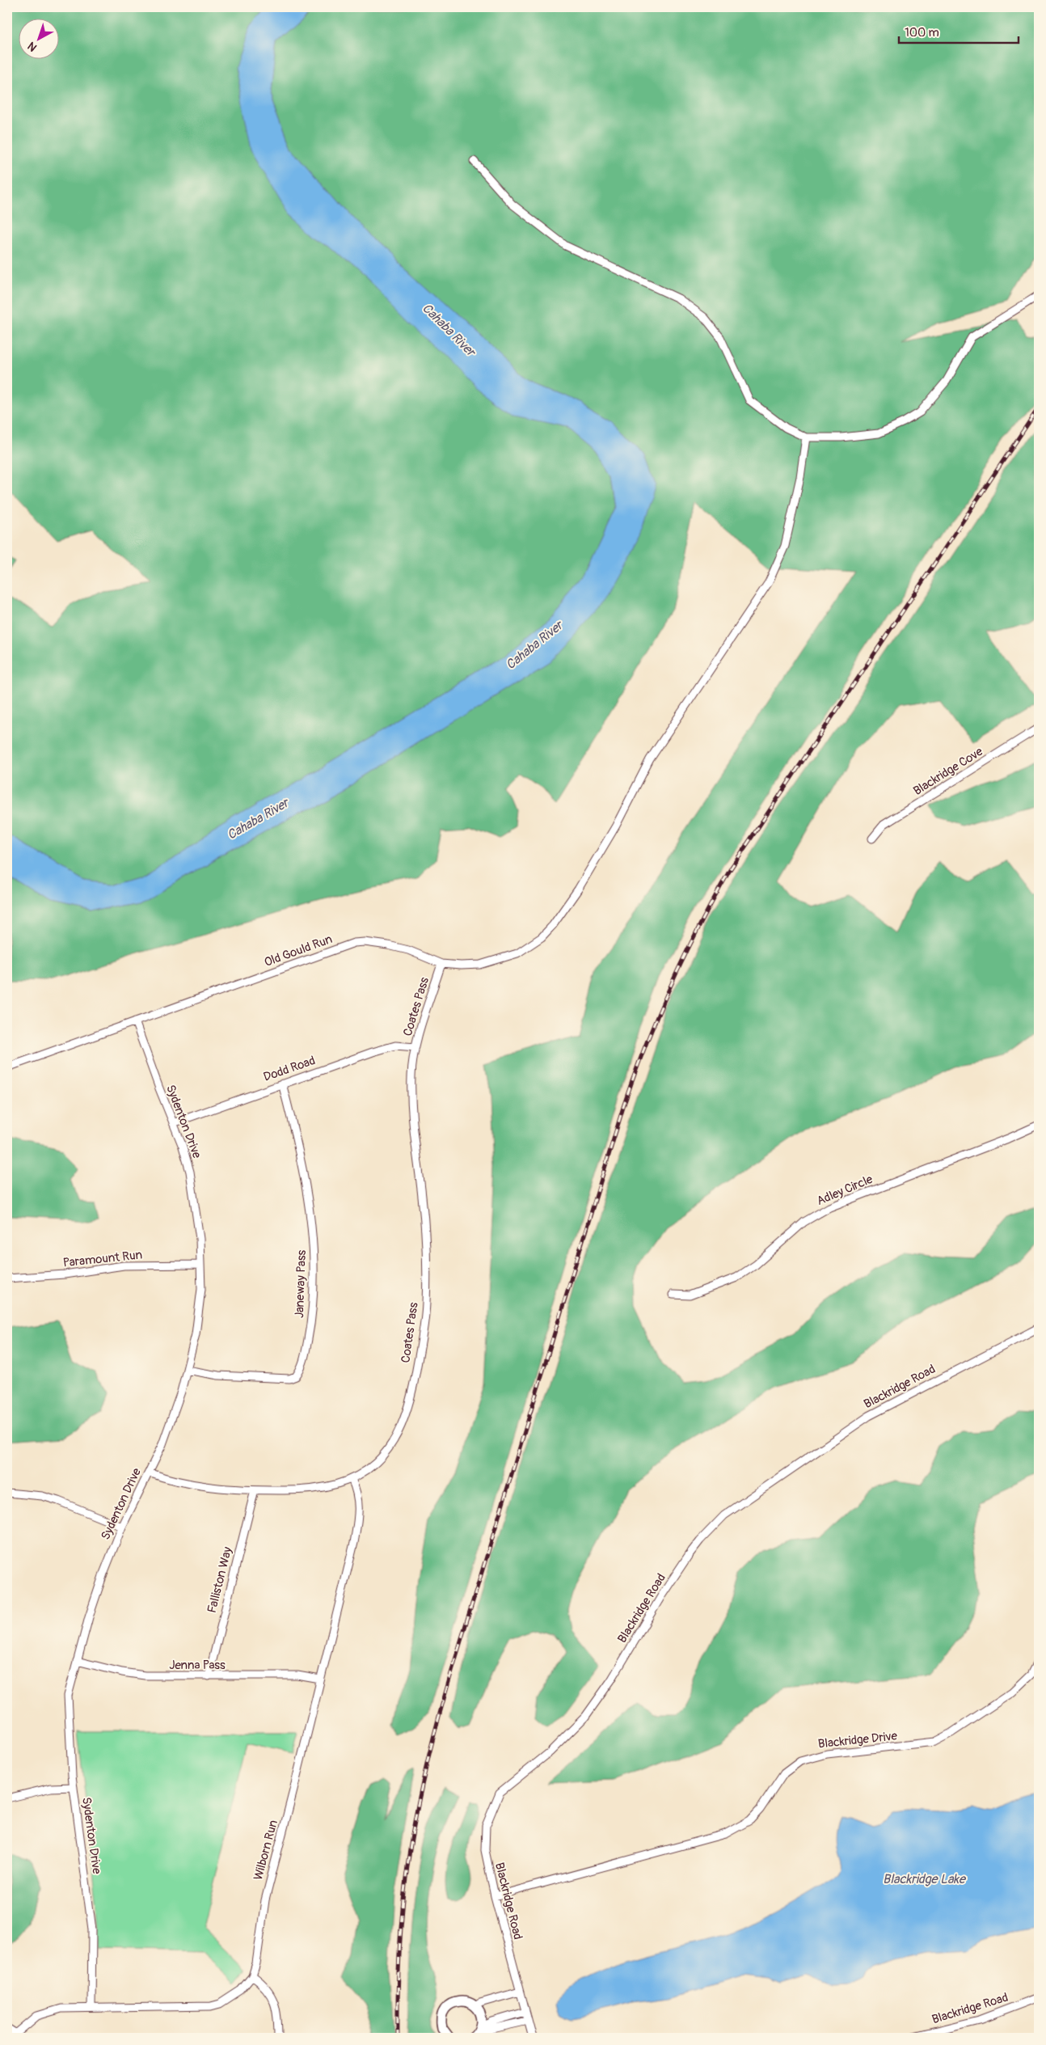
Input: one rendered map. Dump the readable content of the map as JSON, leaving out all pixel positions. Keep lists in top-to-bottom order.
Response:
{
  "streets": {
    "street": [
      "Blackridge Cove",
      "Old Gould Run",
      "Coates Pass",
      "Dodd Road",
      "Sydenton Drive",
      "Adley Circle",
      "Paramount Run",
      "Janeway Pass",
      "Blackridge Road",
      "Falliston Way",
      "Jenna Pass",
      "Blackridge Drive",
      "Wilborn Run"
    ]
  },
  "crossings": [
    ["Old Gould Run", "Coates Pass"],
    ["Old Gould Run", "Sydenton Drive"],
    ["Coates Pass", "Dodd Road"],
    ["Coates Pass", "Sydenton Drive"],
    ["Coates Pass", "Falliston Way"],
    ["Coates Pass", "Wilborn Run"],
    ["Dodd Road", "Sydenton Drive"],
    ["Dodd Road", "Janeway Pass"],
    ["Sydenton Drive", "Paramount Run"],
    ["Sydenton Drive", "Janeway Pass"],
    ["Sydenton Drive", "Jenna Pass"],
    ["Sydenton Drive", "Wilborn Run"],
    ["Blackridge Road", "Blackridge Drive"],
    ["Falliston Way", "Jenna Pass"],
    ["Jenna Pass", "Wilborn Run"]
  ],
  "water": ["Cahaba River", "Blackridge Lake"],
  "scale_bar": "100 m",
  "north": "bottom left"
}
